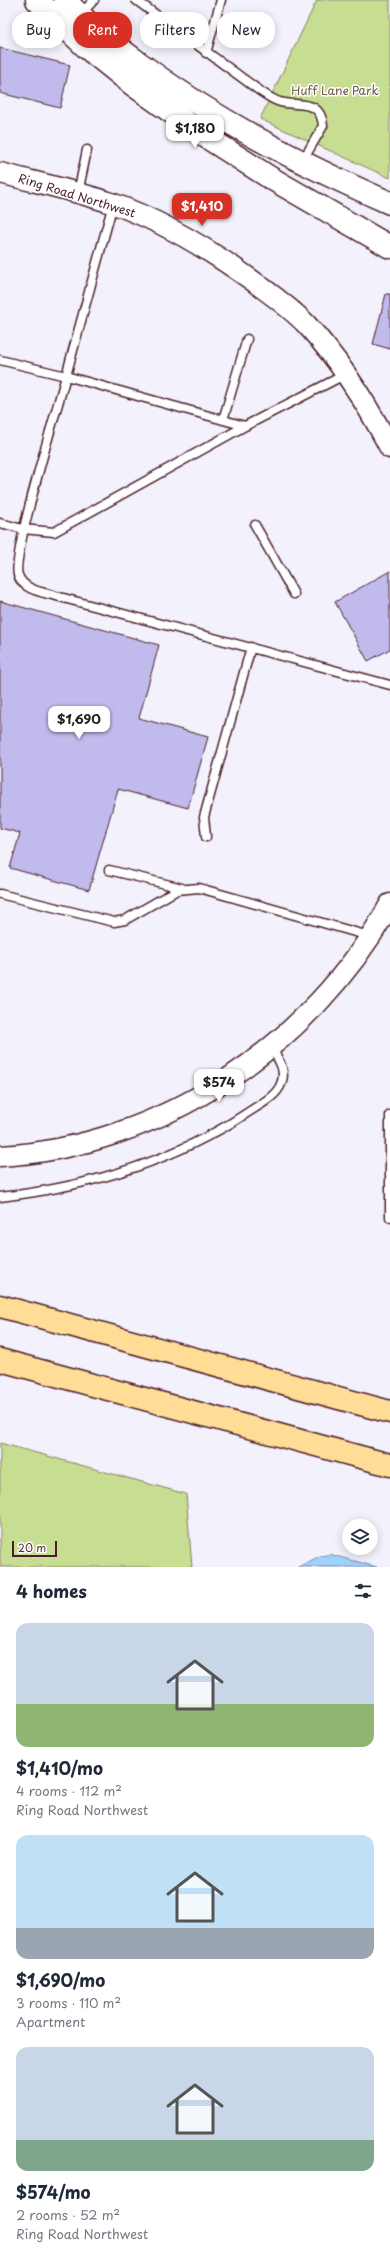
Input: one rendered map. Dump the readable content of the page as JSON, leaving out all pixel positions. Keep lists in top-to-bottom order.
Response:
{
  "streets": {
    "street": ["Ring Road Northwest"]
  },
  "parks": ["Huff Lane Park"],
  "scale_bar": "20 m",
  "page": {
    "chip": [
      "Buy",
      "Rent",
      "Filters",
      "New"
    ],
    "price": [
      "$1,180",
      "$1,410",
      "$1,690",
      "$574"
    ],
    "scale": "20 m",
    "heading": "4 homes",
    "list": [
      {
        "name": "$1,410/mo",
        "note": "4 rooms · 112 m² · Ring Road Northwest"
      },
      {
        "name": "$1,690/mo",
        "note": "3 rooms · 110 m² · Apartment"
      },
      {
        "name": "$574/mo",
        "note": "2 rooms · 52 m² · Ring Road Northwest"
      }
    ]
  }
}
